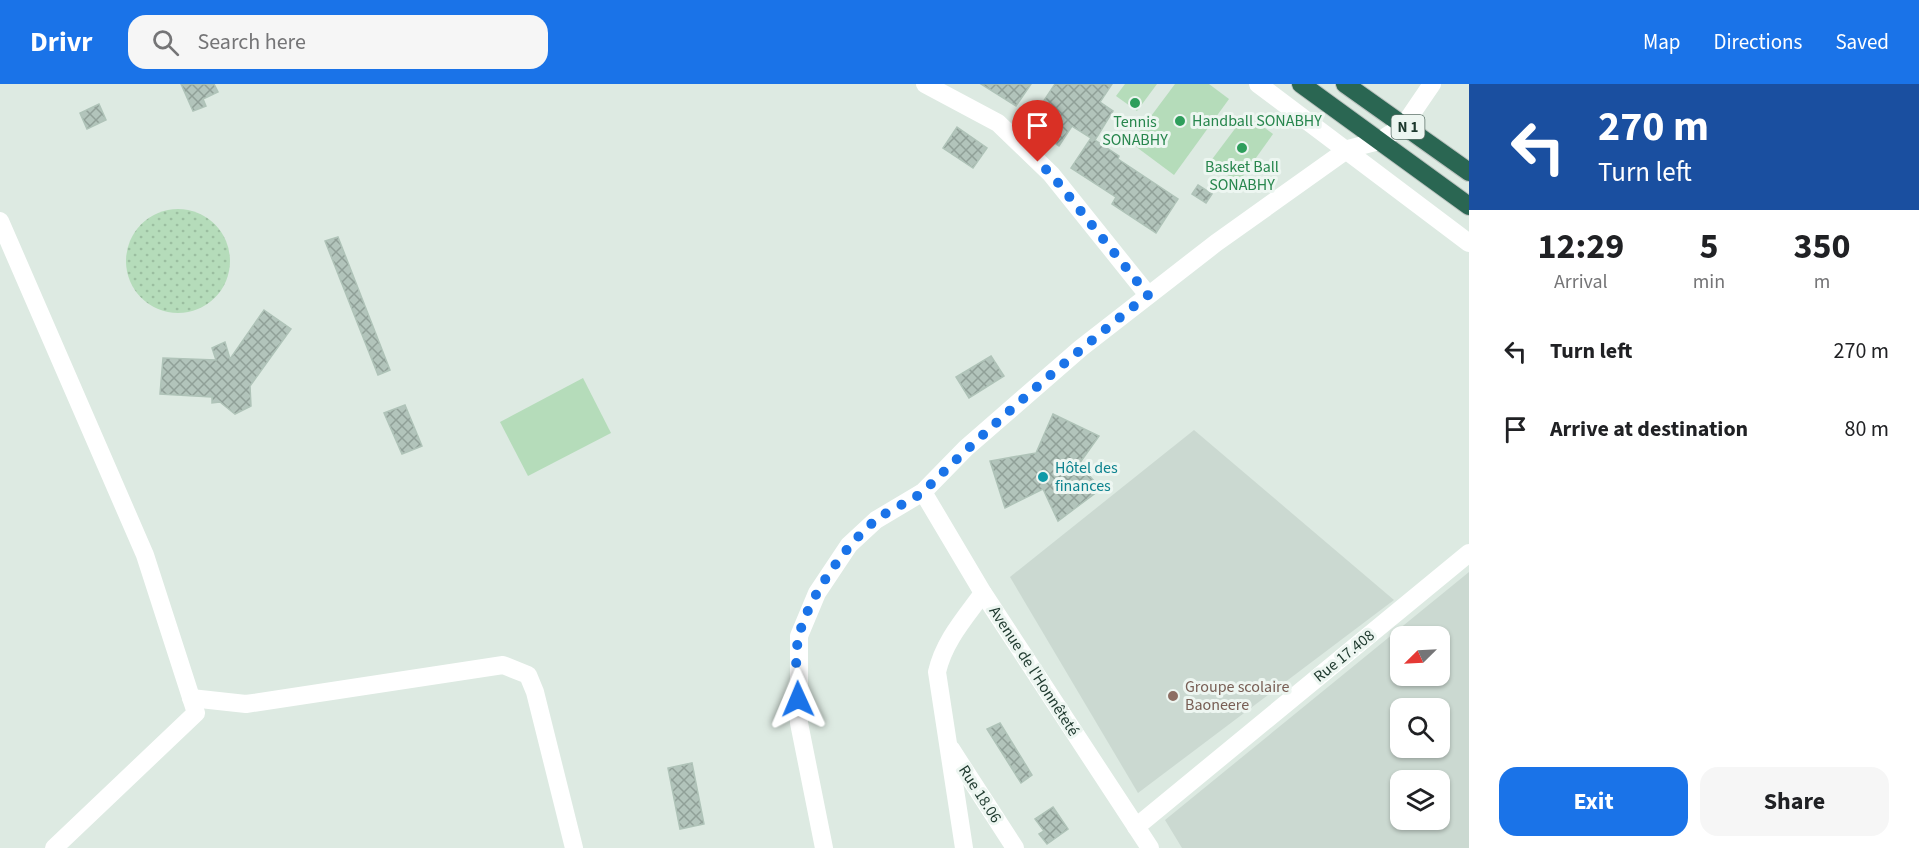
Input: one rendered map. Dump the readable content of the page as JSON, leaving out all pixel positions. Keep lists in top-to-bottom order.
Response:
{
  "streets": {
    "highway": ["N 1"],
    "street": ["Rue 17.408", "Avenue de l'Honnêteté", "Rue 18.06"]
  },
  "crossings": [
    ["Rue 17.408", "Avenue de l'Honnêteté"]
  ],
  "places": [
    "Tennis SONABHY",
    "Handball SONABHY",
    "Basket Ball SONABHY",
    "Hôtel des finances",
    "Groupe scolaire Baoneere"
  ],
  "north": "bottom left",
  "page": {
    "header": "Drivr",
    "search": "Search here",
    "nav": ["Map", "Directions", "Saved"],
    "turn": ["270 m", "Turn left"],
    "eta": [
      "12:29",
      "Arrival",
      "5",
      "min",
      "350",
      "m"
    ],
    "list": [
      {
        "name": "Turn left",
        "value": "270 m"
      },
      {
        "name": "Arrive at destination",
        "value": "80 m"
      }
    ],
    "buttons": ["Exit", "Share"]
  }
}
